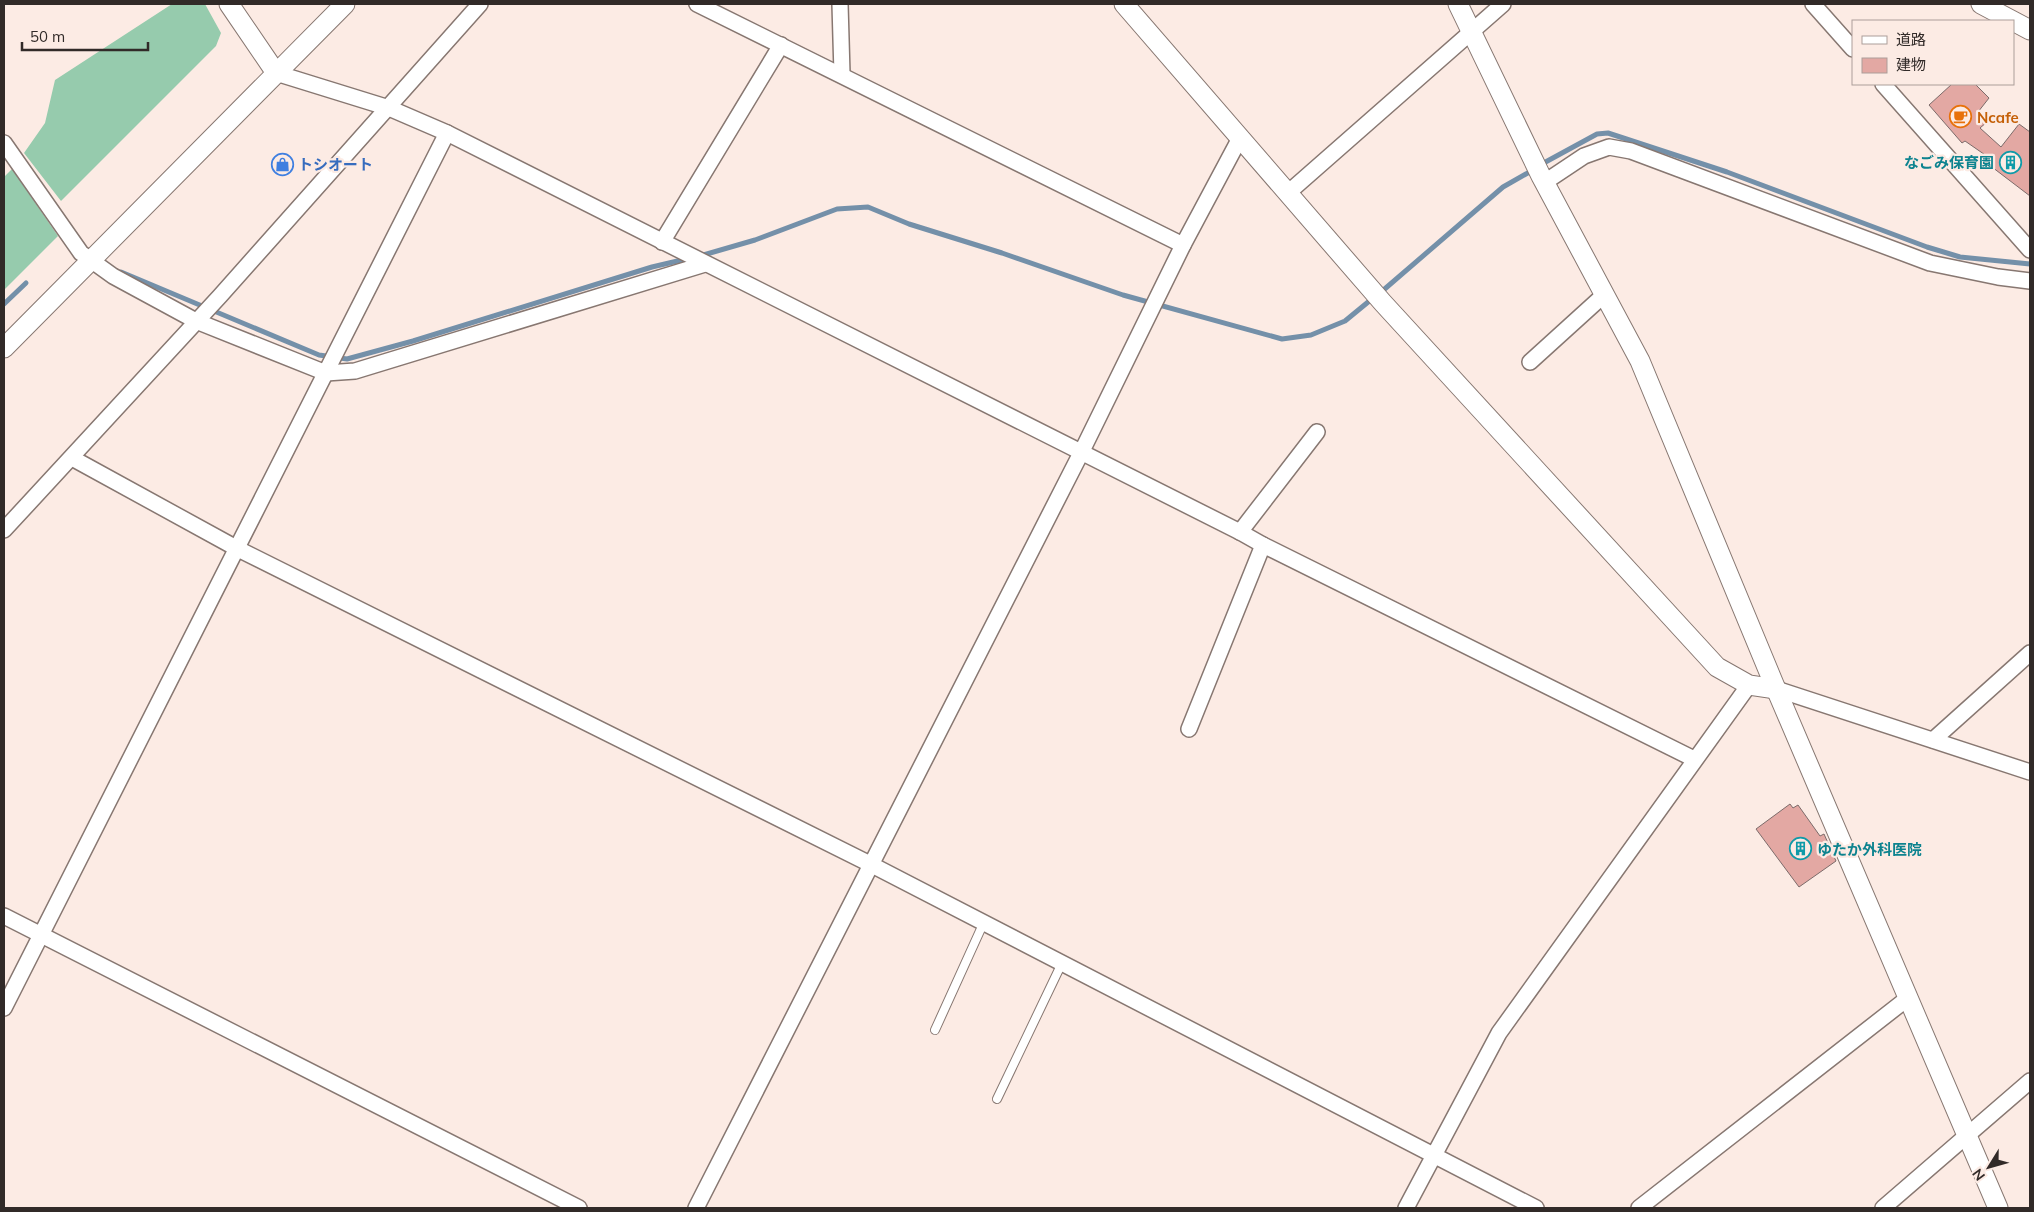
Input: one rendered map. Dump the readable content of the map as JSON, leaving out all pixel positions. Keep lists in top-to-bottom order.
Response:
{
  "places": {
    "cafe": ["Ncafe"],
    "building": ["なごみ保育園", "ゆたか外科医院"],
    "shop": ["トシオート"]
  },
  "legend": ["道路", "建物"],
  "scale_bar": "50 m",
  "north": "bottom left"
}
